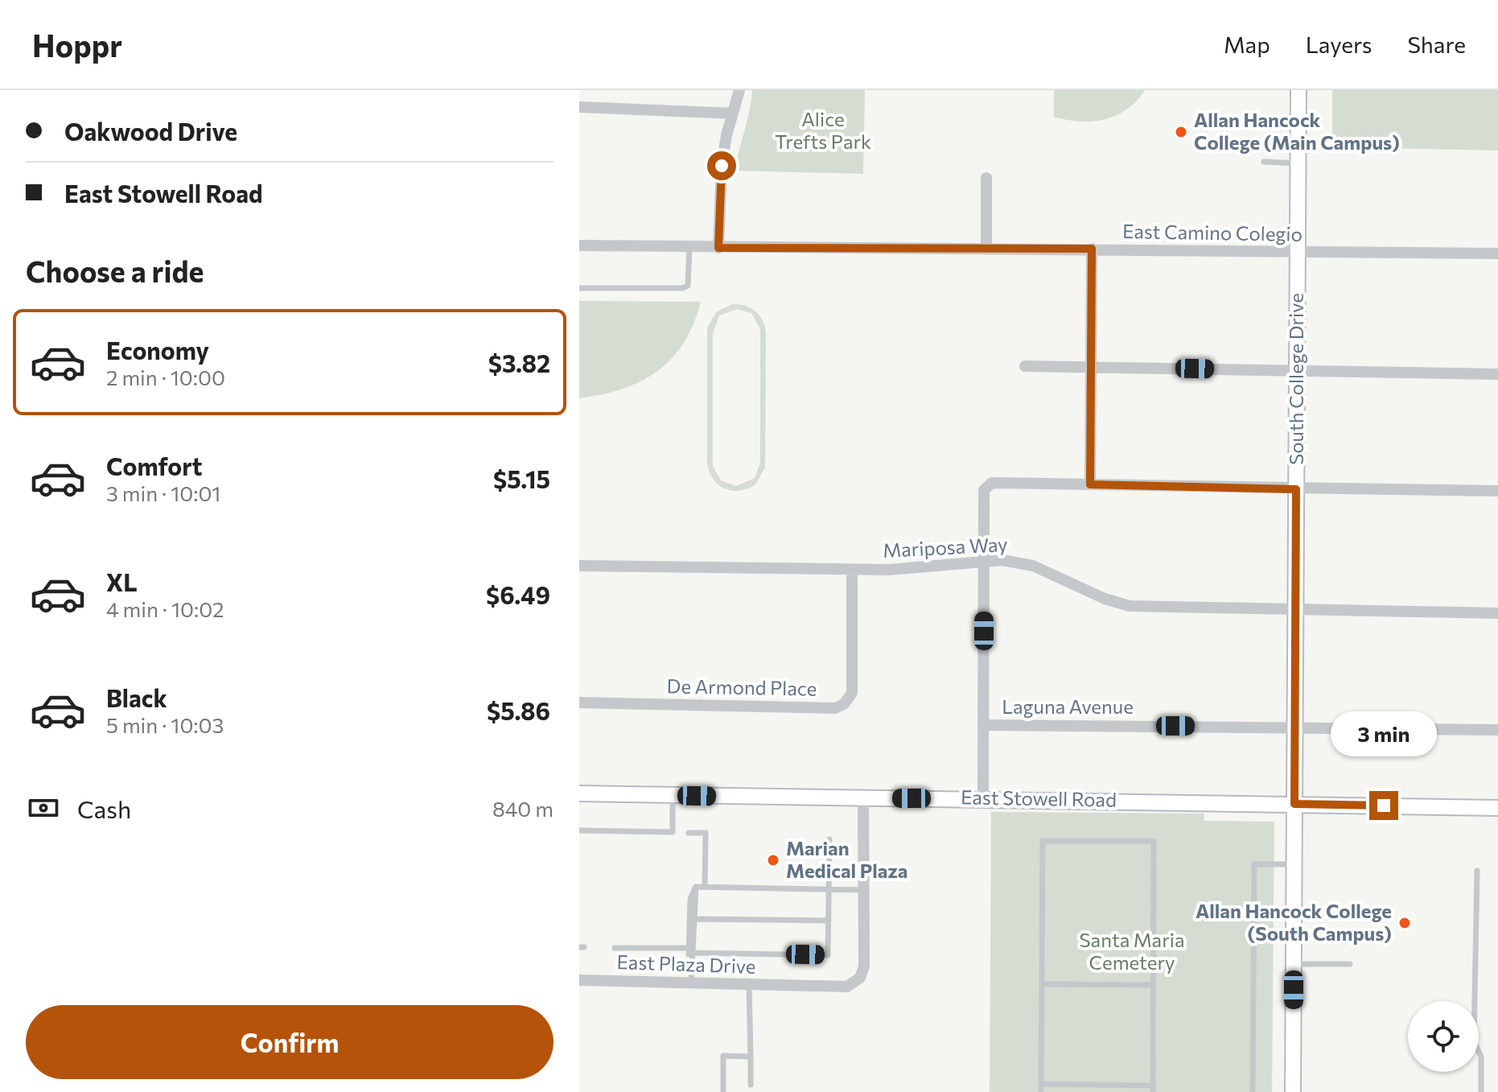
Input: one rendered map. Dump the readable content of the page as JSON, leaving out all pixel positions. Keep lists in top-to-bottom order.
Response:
{
  "streets": {
    "street": [
      "East Camino Colegio",
      "South College Drive",
      "Mariposa Way",
      "De Armond Place",
      "Laguna Avenue",
      "East Stowell Road",
      "East Plaza Drive"
    ]
  },
  "crossings": [
    ["East Camino Colegio", "South College Drive"],
    ["South College Drive", "Mariposa Way"],
    ["South College Drive", "Laguna Avenue"],
    ["South College Drive", "East Stowell Road"],
    ["Mariposa Way", "De Armond Place"]
  ],
  "parks": ["Alice Trefts Park", "Santa Maria Cemetery"],
  "places": ["Allan Hancock College (Main Campus)", "Marian Medical Plaza", "Allan Hancock College (South Campus)"],
  "page": {
    "header": "Hoppr",
    "nav": ["Map", "Layers", "Share"],
    "banner": ["Oakwood Drive", "East Stowell Road"],
    "heading": "Choose a ride",
    "list": [
      {
        "name": "Economy",
        "note": "2 min · 10:00",
        "value": "$3.82"
      },
      {
        "name": "Comfort",
        "note": "3 min · 10:01",
        "value": "$5.15"
      },
      {
        "name": "XL",
        "note": "4 min · 10:02",
        "value": "$6.49"
      },
      {
        "name": "Black",
        "note": "5 min · 10:03",
        "value": "$5.86"
      }
    ],
    "bubble": "3 min",
    "pay": ["Cash", "840 m"],
    "buttons": "Confirm"
  }
}
